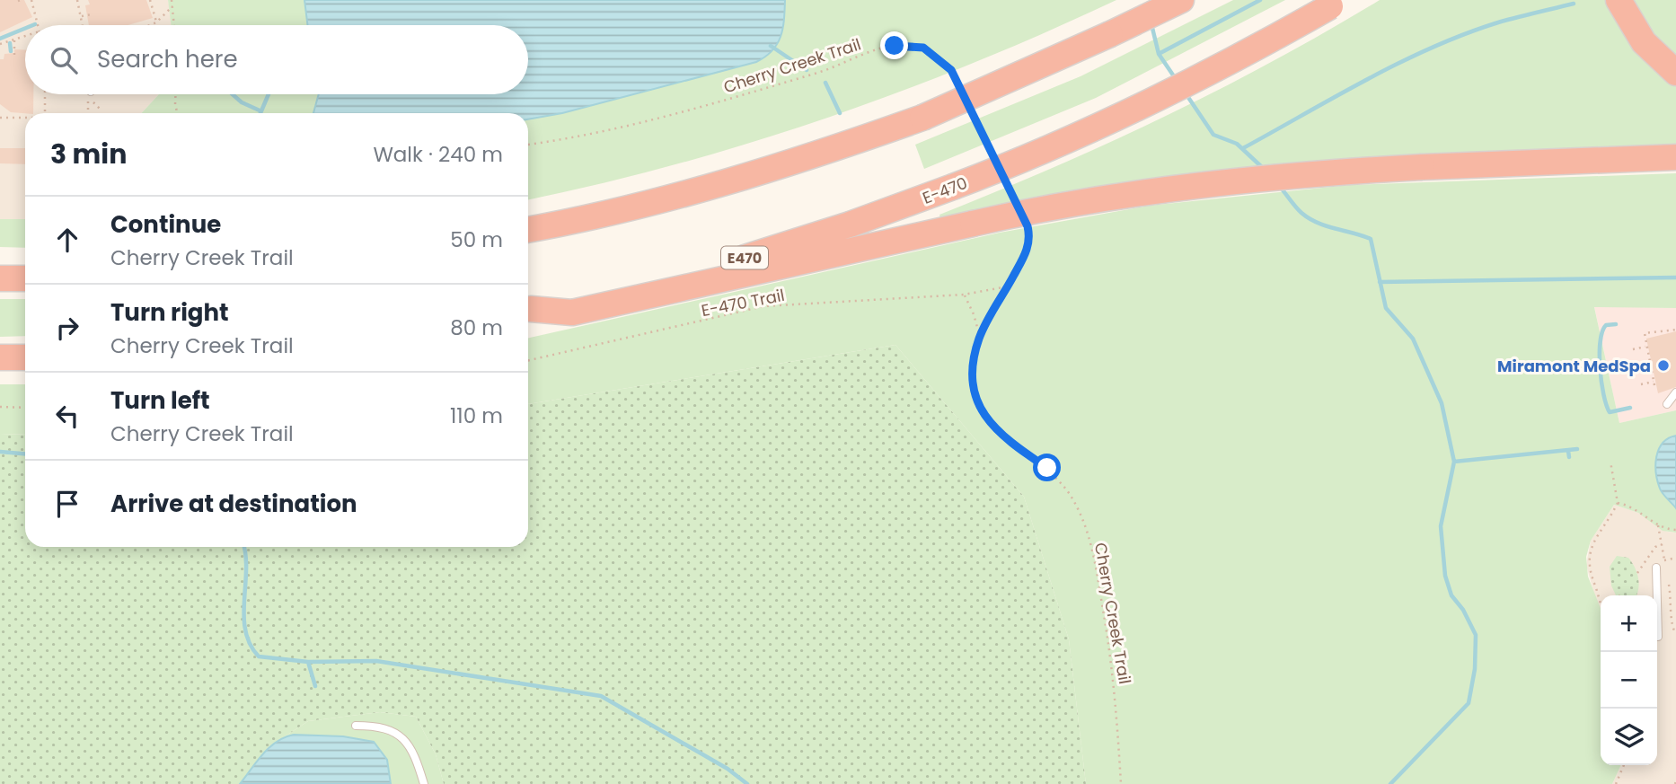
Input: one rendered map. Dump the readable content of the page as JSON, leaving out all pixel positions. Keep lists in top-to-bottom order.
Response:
{
  "streets": {
    "highway": ["E-470", "E470"],
    "path": ["Cherry Creek Trail", "E-470 Trail"]
  },
  "crossings": [
    ["Cherry Creek Trail", "E-470 Trail"]
  ],
  "places": ["Miramont MedSpa"],
  "page": {
    "search": "Search here",
    "heading": ["3 min", "Walk · 240 m"],
    "list": [
      ["Continue", "Cherry Creek Trail", "50 m"],
      ["Turn right", "Cherry Creek Trail", "80 m"],
      ["Turn left", "Cherry Creek Trail", "110 m"],
      "Arrive at destination"
    ],
    "map_buttons": ["+", "−"]
  }
}
